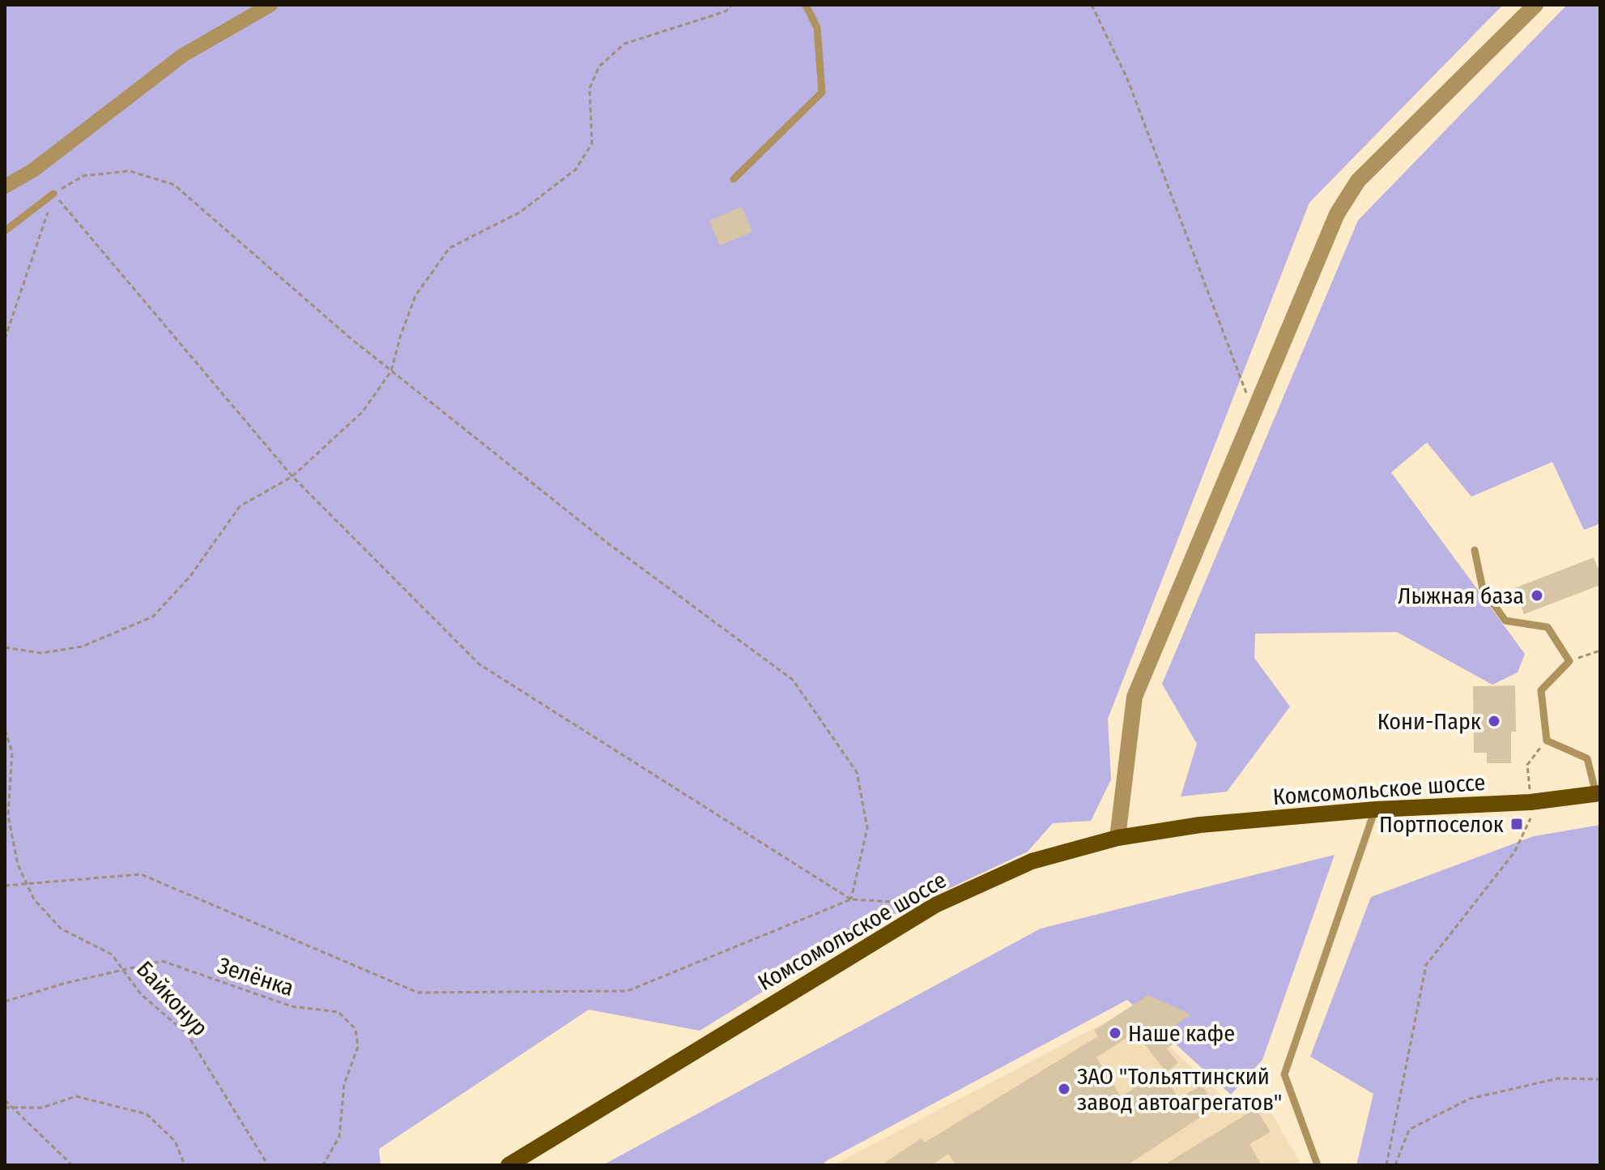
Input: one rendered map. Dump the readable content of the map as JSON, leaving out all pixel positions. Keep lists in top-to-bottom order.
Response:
{
  "streets": {
    "main road": ["Комсомольское шоссе"],
    "path": ["Зелёнка", "Байконур"]
  },
  "crossings": [
    ["Зелёнка", "Байконур"]
  ],
  "places": {
    "other": [
      "Лыжная база",
      "Кони-Парк",
      "Наше кафе",
      "ЗАО \"Тольяттинский завод автоагрегатов\""
    ],
    "transit": ["Портпоселок"]
  }
}
